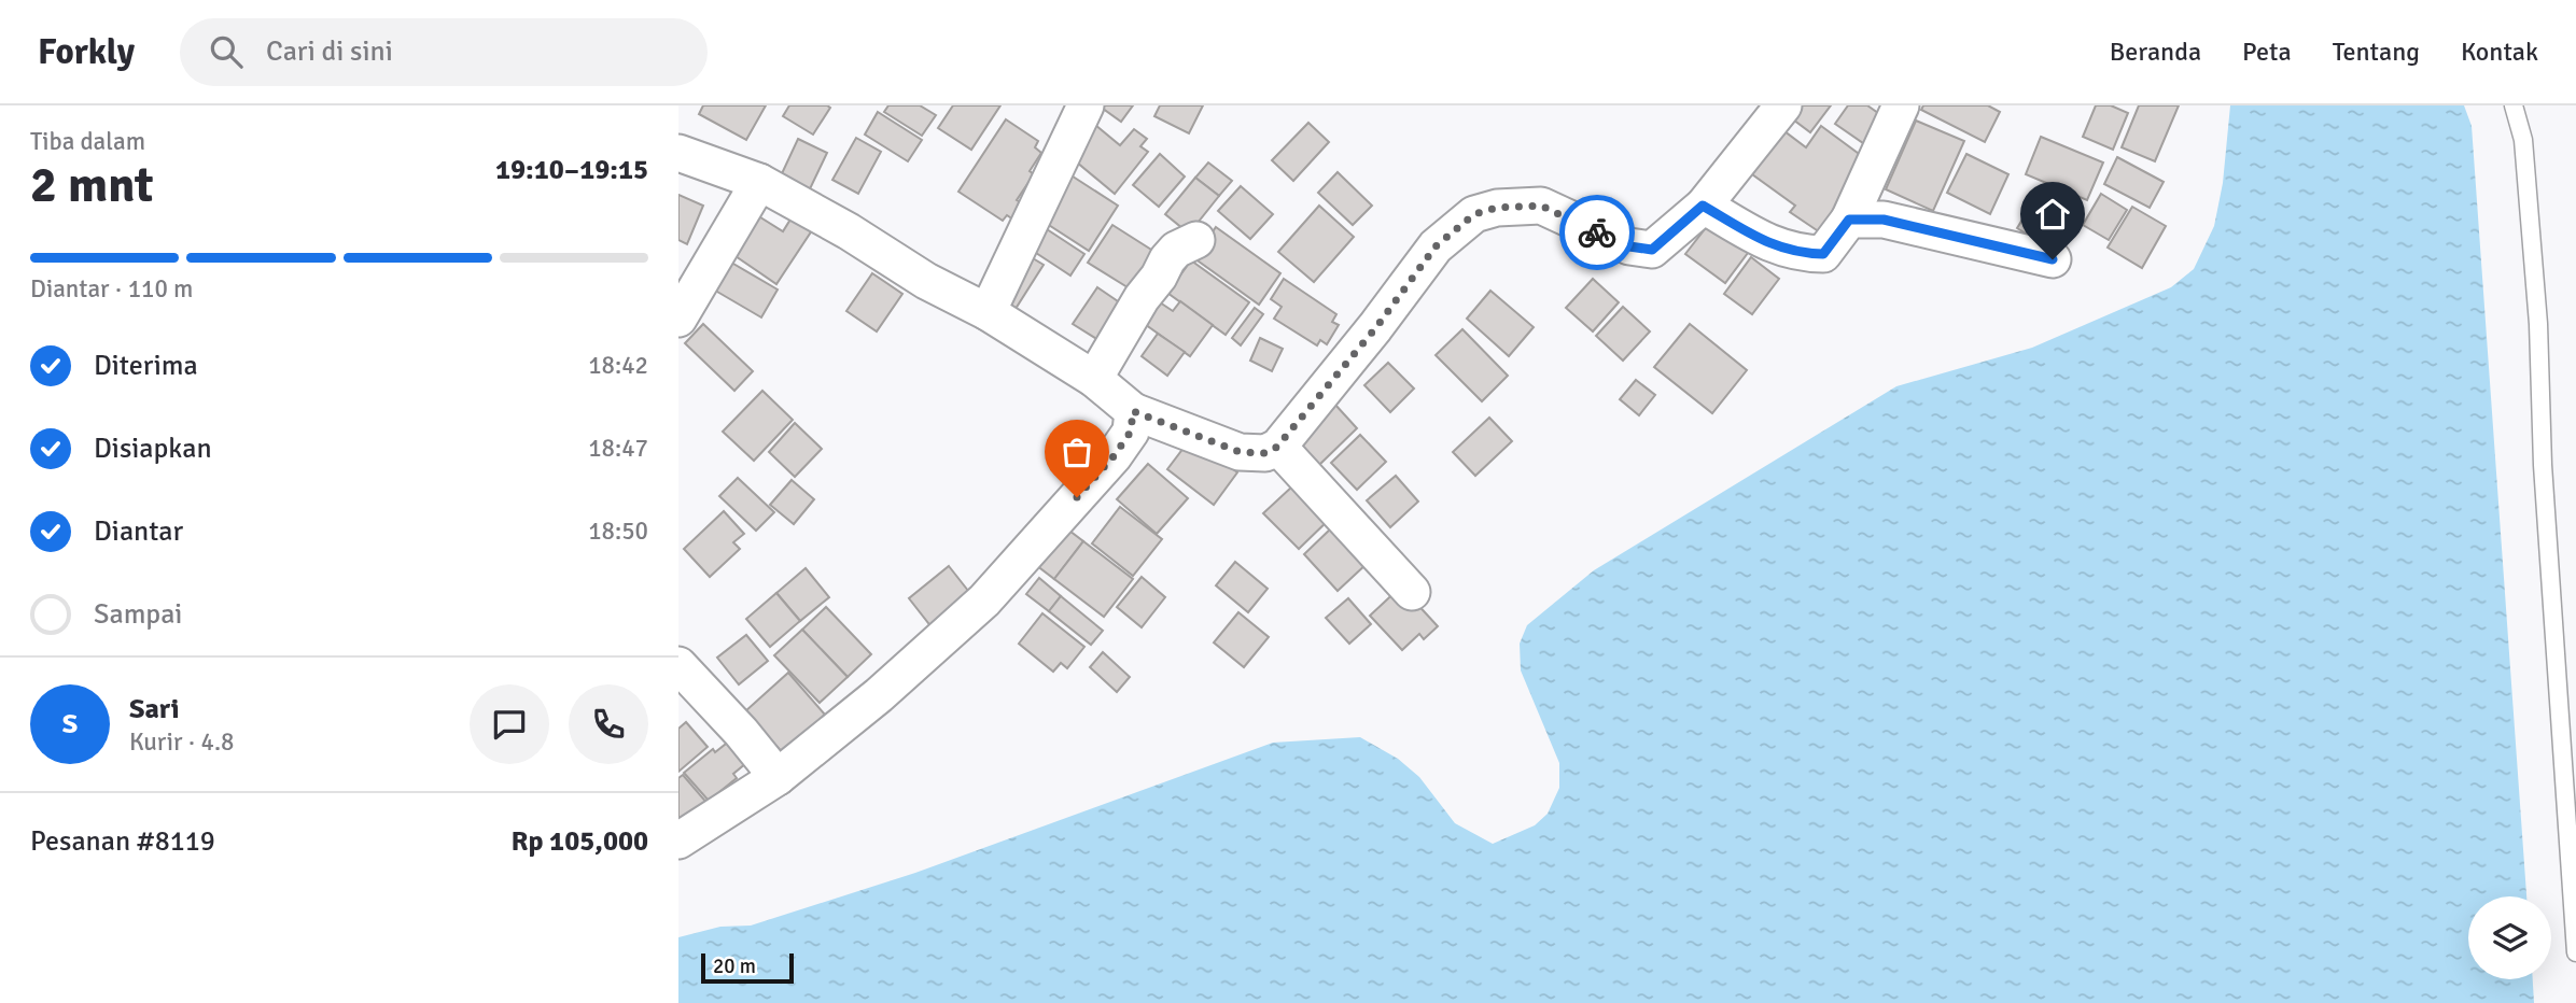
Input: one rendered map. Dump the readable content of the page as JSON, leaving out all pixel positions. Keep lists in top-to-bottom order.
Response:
{
  "scale_bar": "20 m",
  "page": {
    "header": "Forkly",
    "search": "Cari di sini",
    "nav": [
      "Beranda",
      "Peta",
      "Tentang",
      "Kontak"
    ],
    "heading": ["2 mnt", "Tiba dalam", "19:10–19:15"],
    "panel": [
      "Sari",
      "Kurir · 4.8",
      "Pesanan #8119",
      "Rp 105,000"
    ],
    "bar": "Diantar · 110 m",
    "list": [
      ["Diterima", "18:42"],
      ["Disiapkan", "18:47"],
      ["Diantar", "18:50"],
      "Sampai"
    ],
    "round": "S",
    "scale": "20 m"
  }
}
